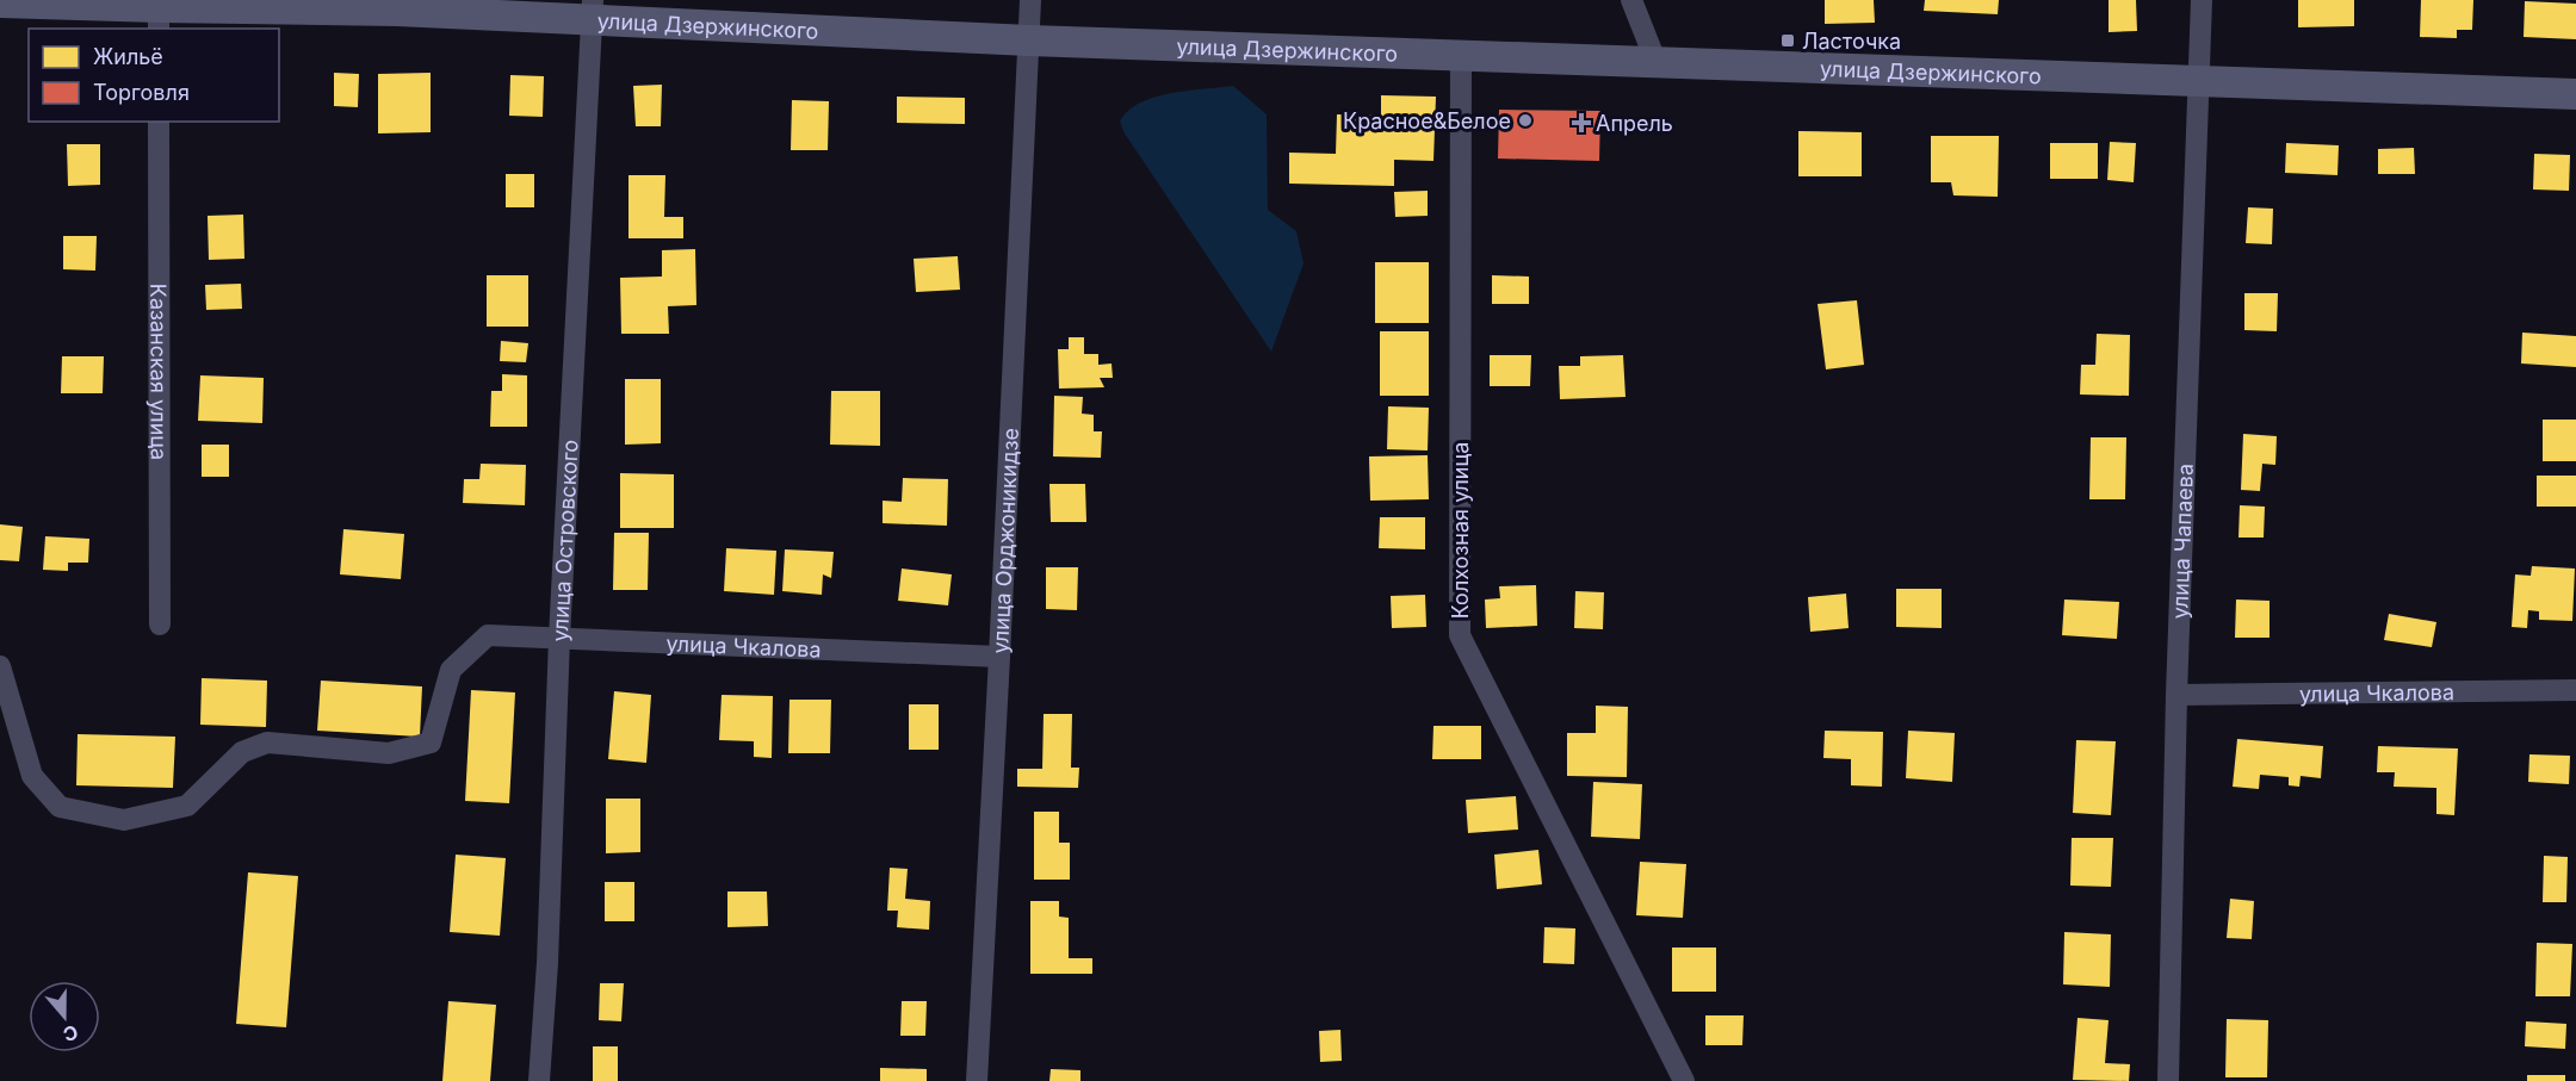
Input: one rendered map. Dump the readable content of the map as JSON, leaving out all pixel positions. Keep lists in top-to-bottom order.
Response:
{
  "streets": {
    "street": [
      "улица Дзержинского",
      "Казанская улица",
      "Колхозная улица",
      "улица Островского",
      "улица Чапаева",
      "улица Орджоникидзе",
      "улица Чкалова"
    ]
  },
  "crossings": [
    ["улица Дзержинского", "Колхозная улица"],
    ["улица Дзержинского", "улица Островского"],
    ["улица Дзержинского", "улица Чапаева"],
    ["улица Дзержинского", "улица Орджоникидзе"],
    ["улица Островского", "улица Чкалова"],
    ["улица Чапаева", "улица Чкалова"],
    ["улица Орджоникидзе", "улица Чкалова"]
  ],
  "places": {
    "transit": ["Ласточка"],
    "other": ["Красное&Белое"],
    "health": ["Апрель"]
  },
  "legend": ["Жильё", "Торговля"],
  "north": "bottom"
}
